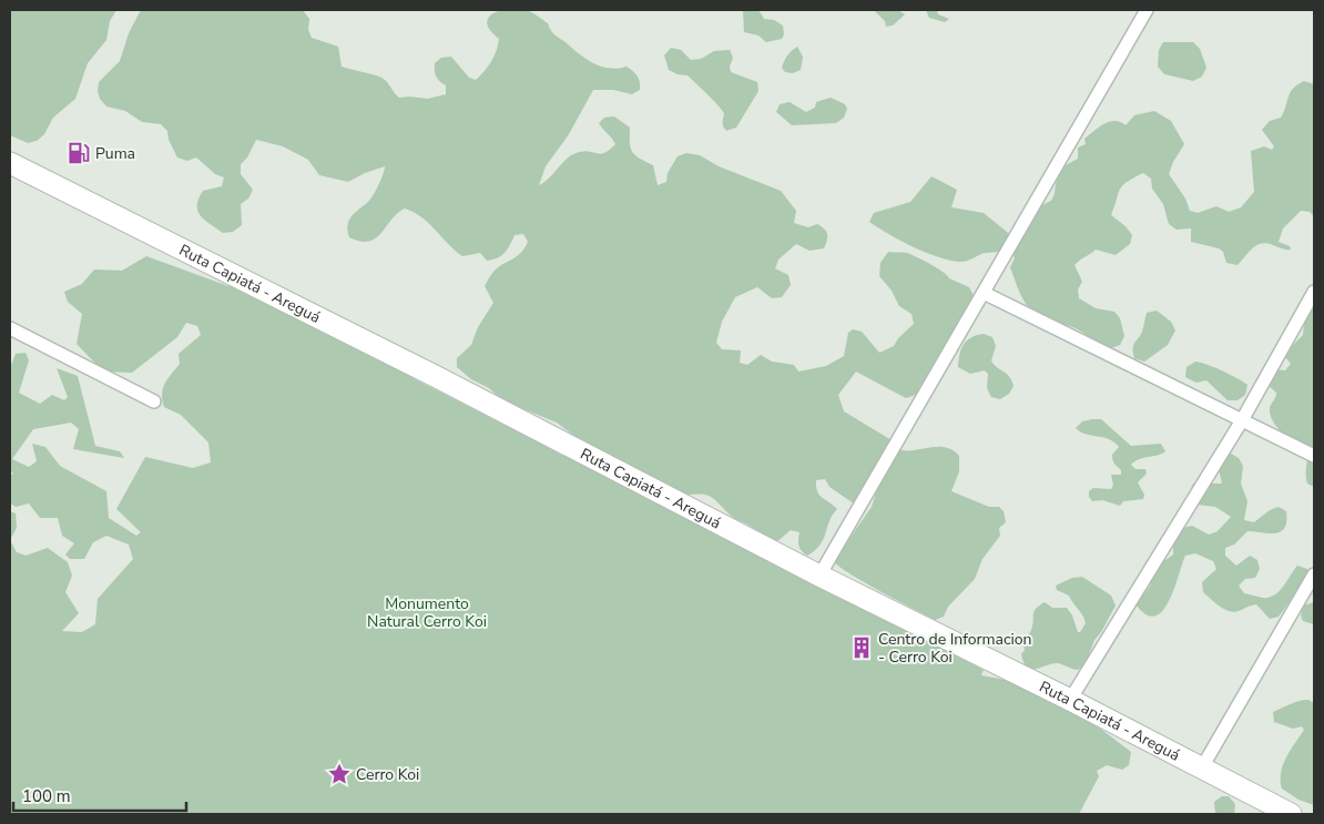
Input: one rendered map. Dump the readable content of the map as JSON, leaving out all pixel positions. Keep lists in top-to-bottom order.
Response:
{
  "streets": {
    "main road": ["Ruta Capiatá - Areguá"]
  },
  "parks": ["Monumento Natural Cerro Koi"],
  "places": {
    "fuel station": ["Puma"],
    "building": ["Centro de Informacion - Cerro Koi"],
    "place": ["Cerro Koi"]
  },
  "scale_bar": "100 m"
}
